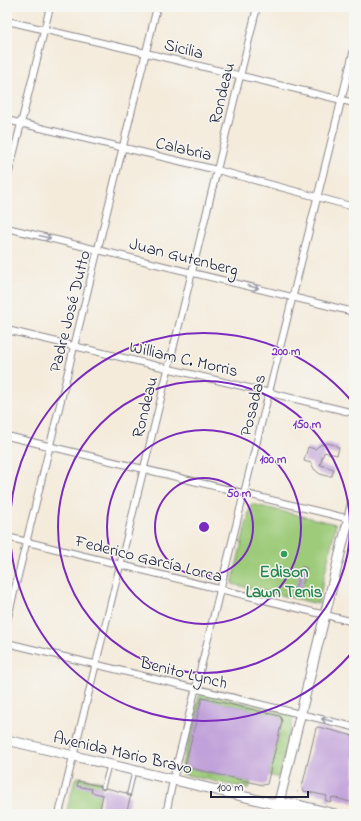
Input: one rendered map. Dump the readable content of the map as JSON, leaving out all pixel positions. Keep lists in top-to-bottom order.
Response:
{
  "streets": {
    "main road": ["Avenida Mario Bravo"],
    "street": [
      "Sicilia",
      "Rondeau",
      "Calabria",
      "Juan Gutenberg",
      "Padre José Dutto",
      "William C. Morris",
      "Posadas",
      "Federico García Lorca",
      "Benito Lynch"
    ]
  },
  "crossings": [
    ["Sicilia", "Rondeau"],
    ["Sicilia", "Padre José Dutto"],
    ["Sicilia", "Posadas"],
    ["Rondeau", "Calabria"],
    ["Rondeau", "Juan Gutenberg"],
    ["Rondeau", "William C. Morris"],
    ["Rondeau", "Federico García Lorca"],
    ["Rondeau", "Benito Lynch"],
    ["Rondeau", "Avenida Mario Bravo"],
    ["Calabria", "Padre José Dutto"],
    ["Calabria", "Posadas"],
    ["Juan Gutenberg", "Padre José Dutto"],
    ["Juan Gutenberg", "Posadas"],
    ["Padre José Dutto", "William C. Morris"],
    ["Padre José Dutto", "Federico García Lorca"],
    ["William C. Morris", "Posadas"],
    ["Posadas", "Federico García Lorca"],
    ["Posadas", "Benito Lynch"],
    ["Posadas", "Avenida Mario Bravo"]
  ],
  "one_way": ["Juan Gutenberg"],
  "places": ["Edison Lawn Tenis"],
  "scale_bar": "100 m",
  "rings": [
    "200 m",
    "150 m",
    "100 m",
    "50 m"
  ]
}
